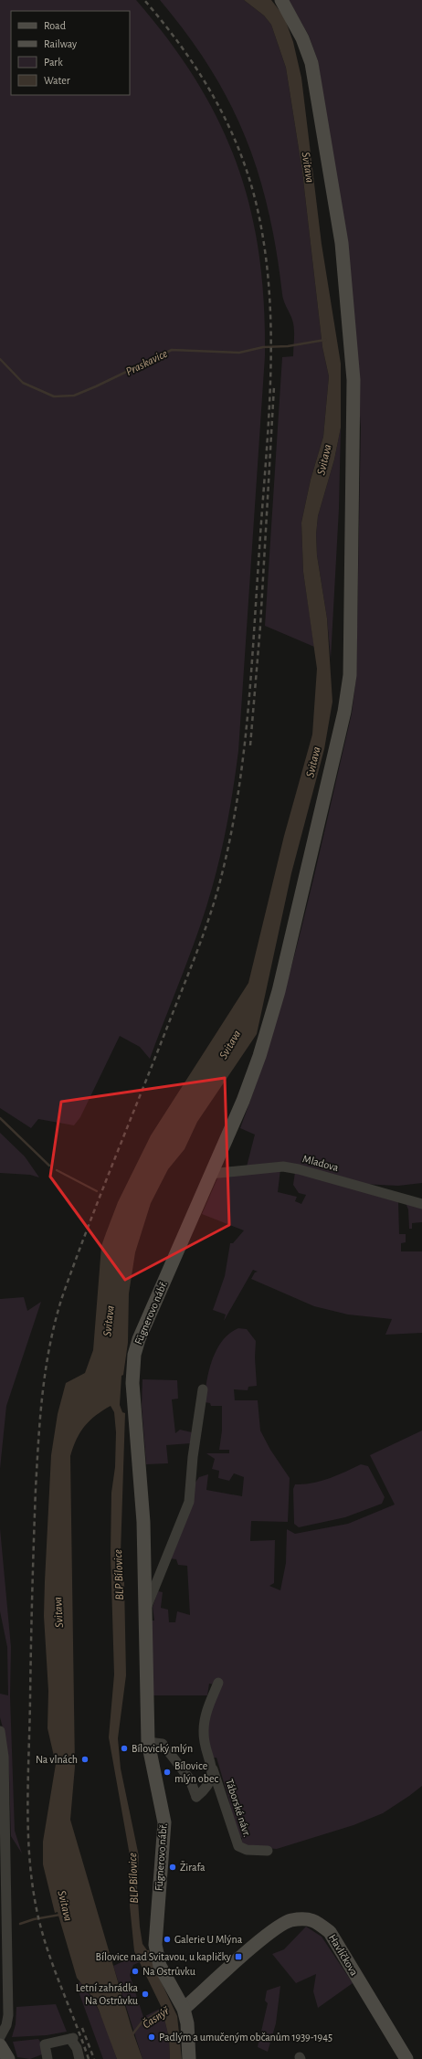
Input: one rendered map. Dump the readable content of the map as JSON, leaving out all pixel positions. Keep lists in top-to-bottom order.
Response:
{
  "streets": {
    "street": [
      "Mladova",
      "Fügnerovo nábř.",
      "Táborské návr.",
      "Havlíčkova"
    ]
  },
  "crossings": [
    ["Mladova", "Fügnerovo nábř."],
    ["Fügnerovo nábř.", "Táborské návr."],
    ["Fügnerovo nábř.", "Havlíčkova"]
  ],
  "water": [
    "Svitava",
    "Praskavice",
    "BLP Bílovice",
    "Časnýř"
  ],
  "places": {
    "other": [
      "Bílovický mlýn",
      "Na vlnách",
      "Bílovice mlýn obec",
      "Žirafa",
      "Galerie U Mlýna",
      "Na Ostrůvku",
      "Letní zahrádka Na Ostrůvku",
      "Padlým a umučeným občanům 1939-1945"
    ],
    "transit": ["Bílovice nad Svitavou, u kapličky"]
  },
  "legend": [
    "Road",
    "Railway",
    "Park",
    "Water"
  ]
}
